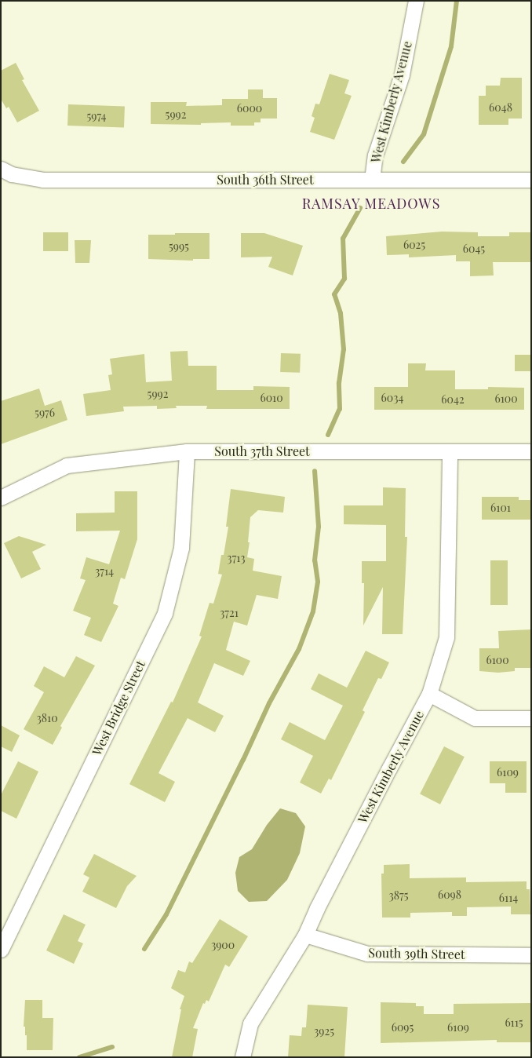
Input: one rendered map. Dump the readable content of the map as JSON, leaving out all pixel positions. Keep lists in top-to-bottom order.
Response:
{
  "streets": {
    "street": [
      "West Kimberly Avenue",
      "South 36th Street",
      "South 37th Street",
      "West Bridge Street",
      "South 39th Street"
    ]
  },
  "crossings": [
    ["West Kimberly Avenue", "South 36th Street"],
    ["West Kimberly Avenue", "South 37th Street"],
    ["West Kimberly Avenue", "South 39th Street"],
    ["South 37th Street", "West Bridge Street"]
  ],
  "districts": ["RAMSAY MEADOWS"],
  "house_numbers": [
    "6048",
    "6000",
    "5992",
    "5974",
    "6025",
    "5995",
    "6045",
    "5992",
    "6010",
    "6034",
    "6100",
    "6042",
    "5976",
    "6101",
    "3713",
    "3714",
    "3721",
    "6100",
    "3810",
    "6109",
    "6098",
    "3875",
    "6114",
    "3900",
    "6115",
    "6095",
    "6109",
    "3925"
  ]
}
